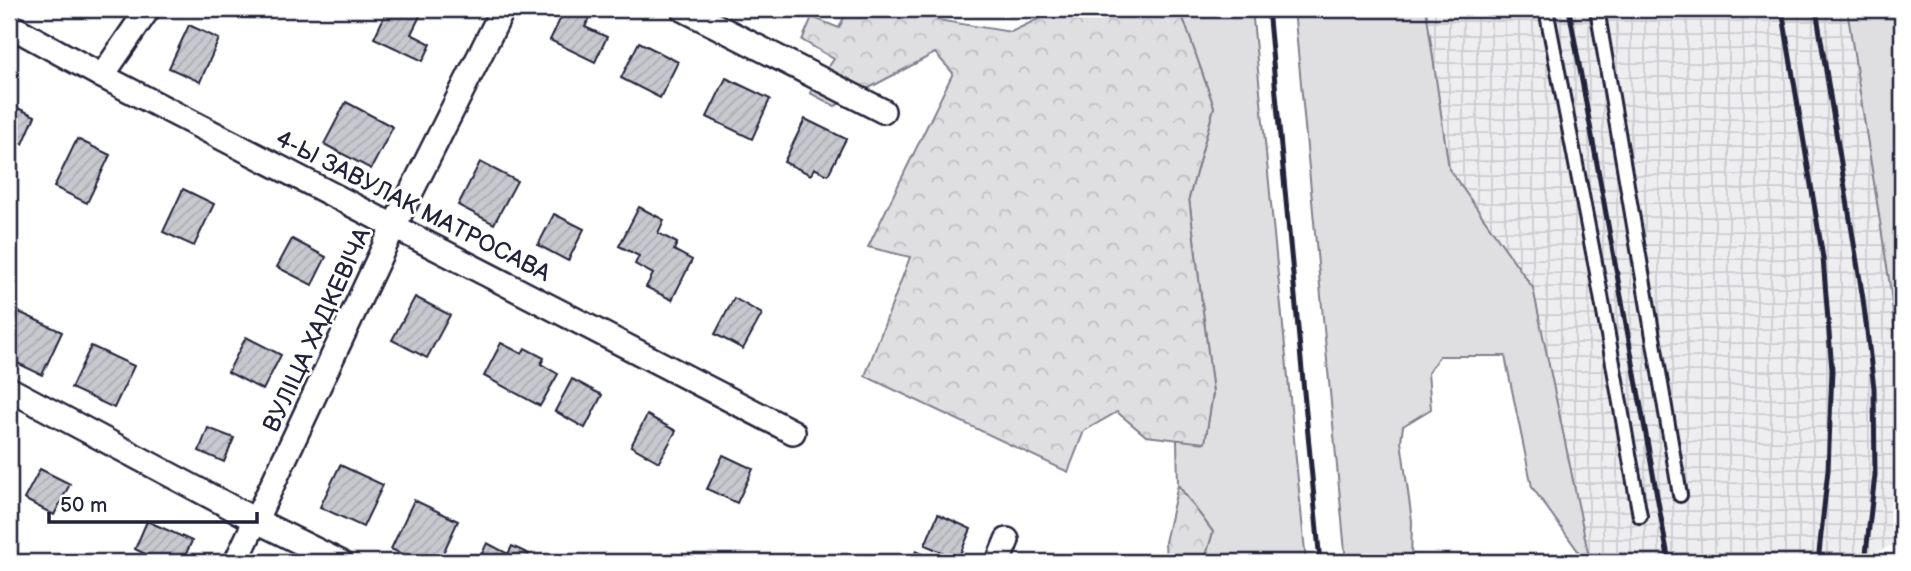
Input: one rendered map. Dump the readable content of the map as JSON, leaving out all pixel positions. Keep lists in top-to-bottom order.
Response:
{
  "streets": {
    "street": ["4-Ы ЗАВУЛАК МАТРОСАВА", "ВУЛІЦА ХАДКЕВІЧА"]
  },
  "crossings": [
    ["4-Ы ЗАВУЛАК МАТРОСАВА", "ВУЛІЦА ХАДКЕВІЧА"]
  ],
  "scale_bar": "50 m"
}
